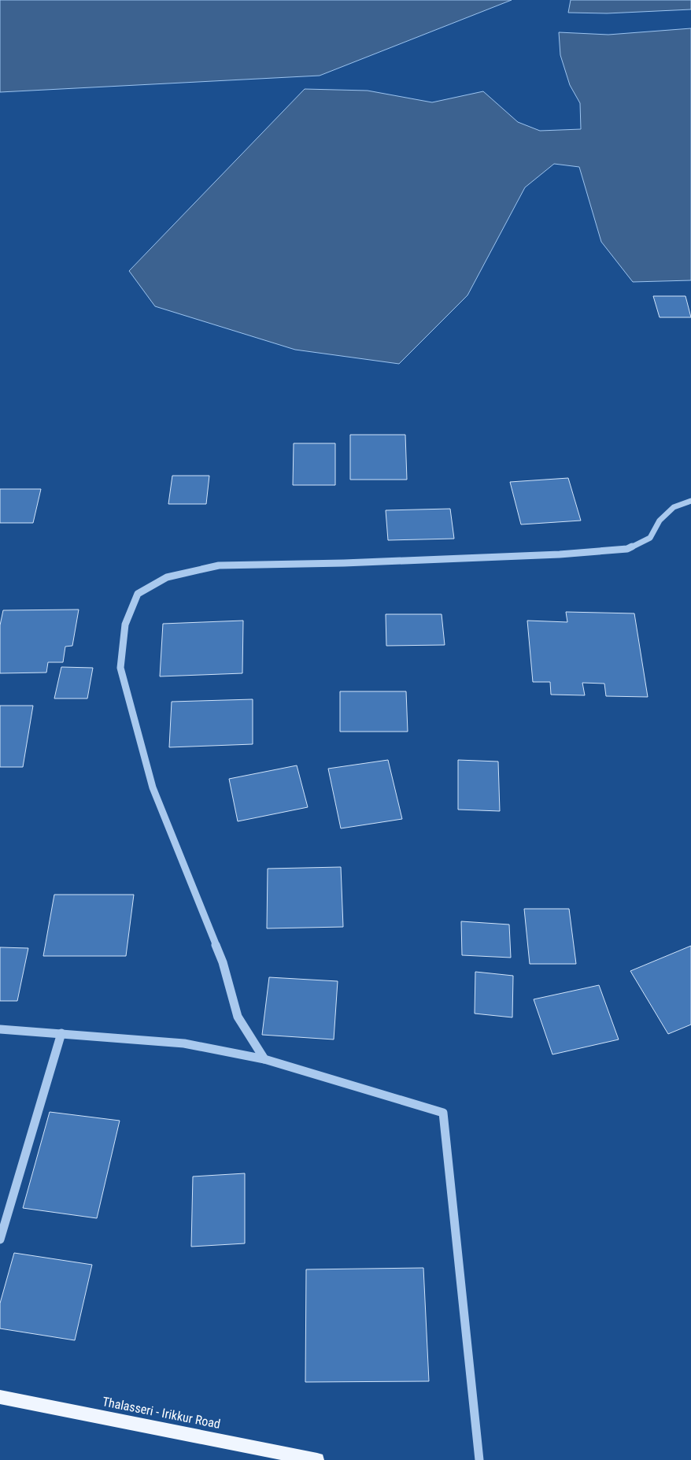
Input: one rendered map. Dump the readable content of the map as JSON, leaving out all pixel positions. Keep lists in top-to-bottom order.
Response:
{
  "streets": {
    "main road": ["Thalasseri - Irikkur Road"]
  }
}
